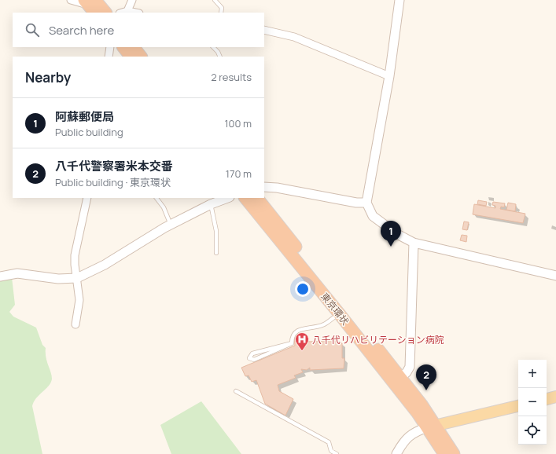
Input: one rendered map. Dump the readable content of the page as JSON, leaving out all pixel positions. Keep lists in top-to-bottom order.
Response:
{
  "streets": {
    "highway": ["東京環状"]
  },
  "places": {
    "hospital": ["八千代リハビリテーション病院"]
  },
  "page": {
    "search": "Search here",
    "heading": ["Nearby", "2 results"],
    "list": [
      {
        "mark": "1",
        "name": "阿蘇郵便局",
        "note": "Public building",
        "value": "100 m"
      },
      {
        "mark": "2",
        "name": "八千代警察署米本交番",
        "note": "Public building · 東京環状",
        "value": "170 m"
      }
    ],
    "pins": ["1", "2"],
    "map_buttons": ["+", "−"]
  }
}
